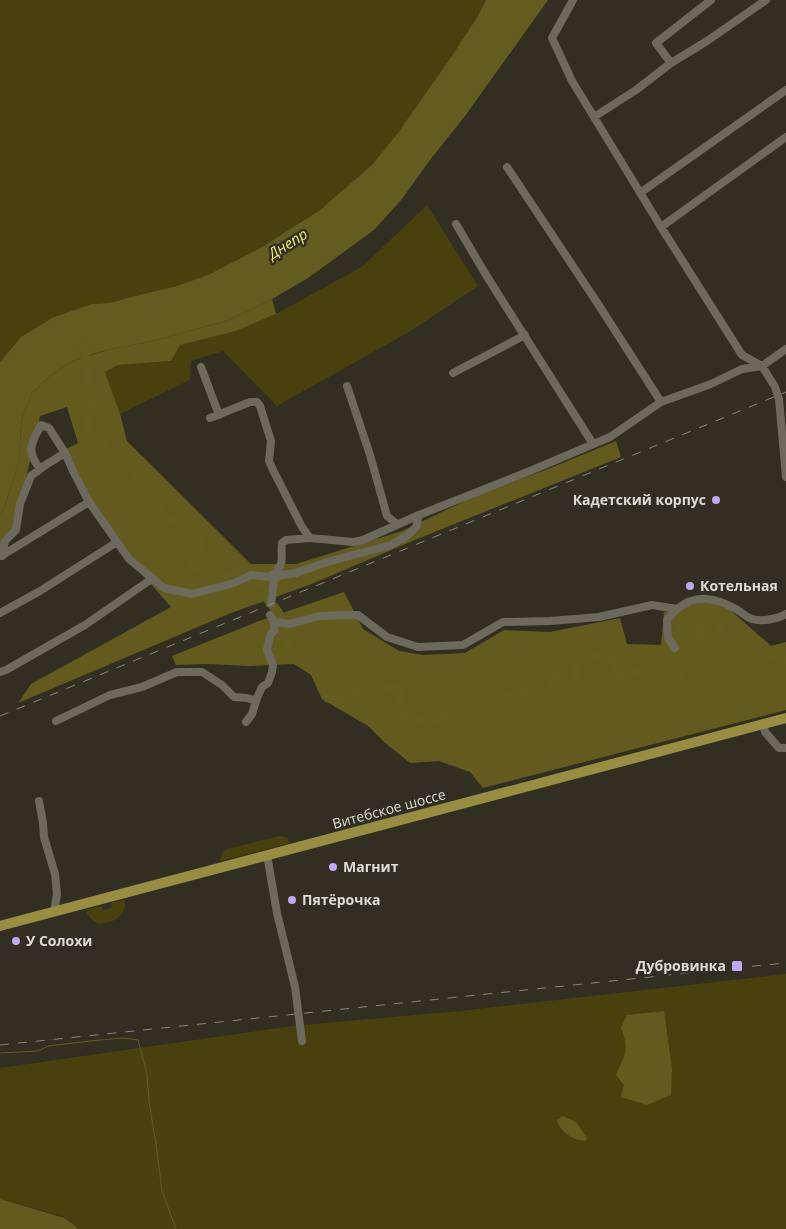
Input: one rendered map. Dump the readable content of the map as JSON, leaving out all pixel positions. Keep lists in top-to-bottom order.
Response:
{
  "streets": {
    "main road": ["Витебское шоссе"]
  },
  "water": ["Днепр"],
  "places": {
    "other": [
      "Кадетский корпус",
      "Котельная",
      "Магнит",
      "Пятёрочка",
      "У Солохи"
    ],
    "transit": ["Дубровинка"]
  }
}
